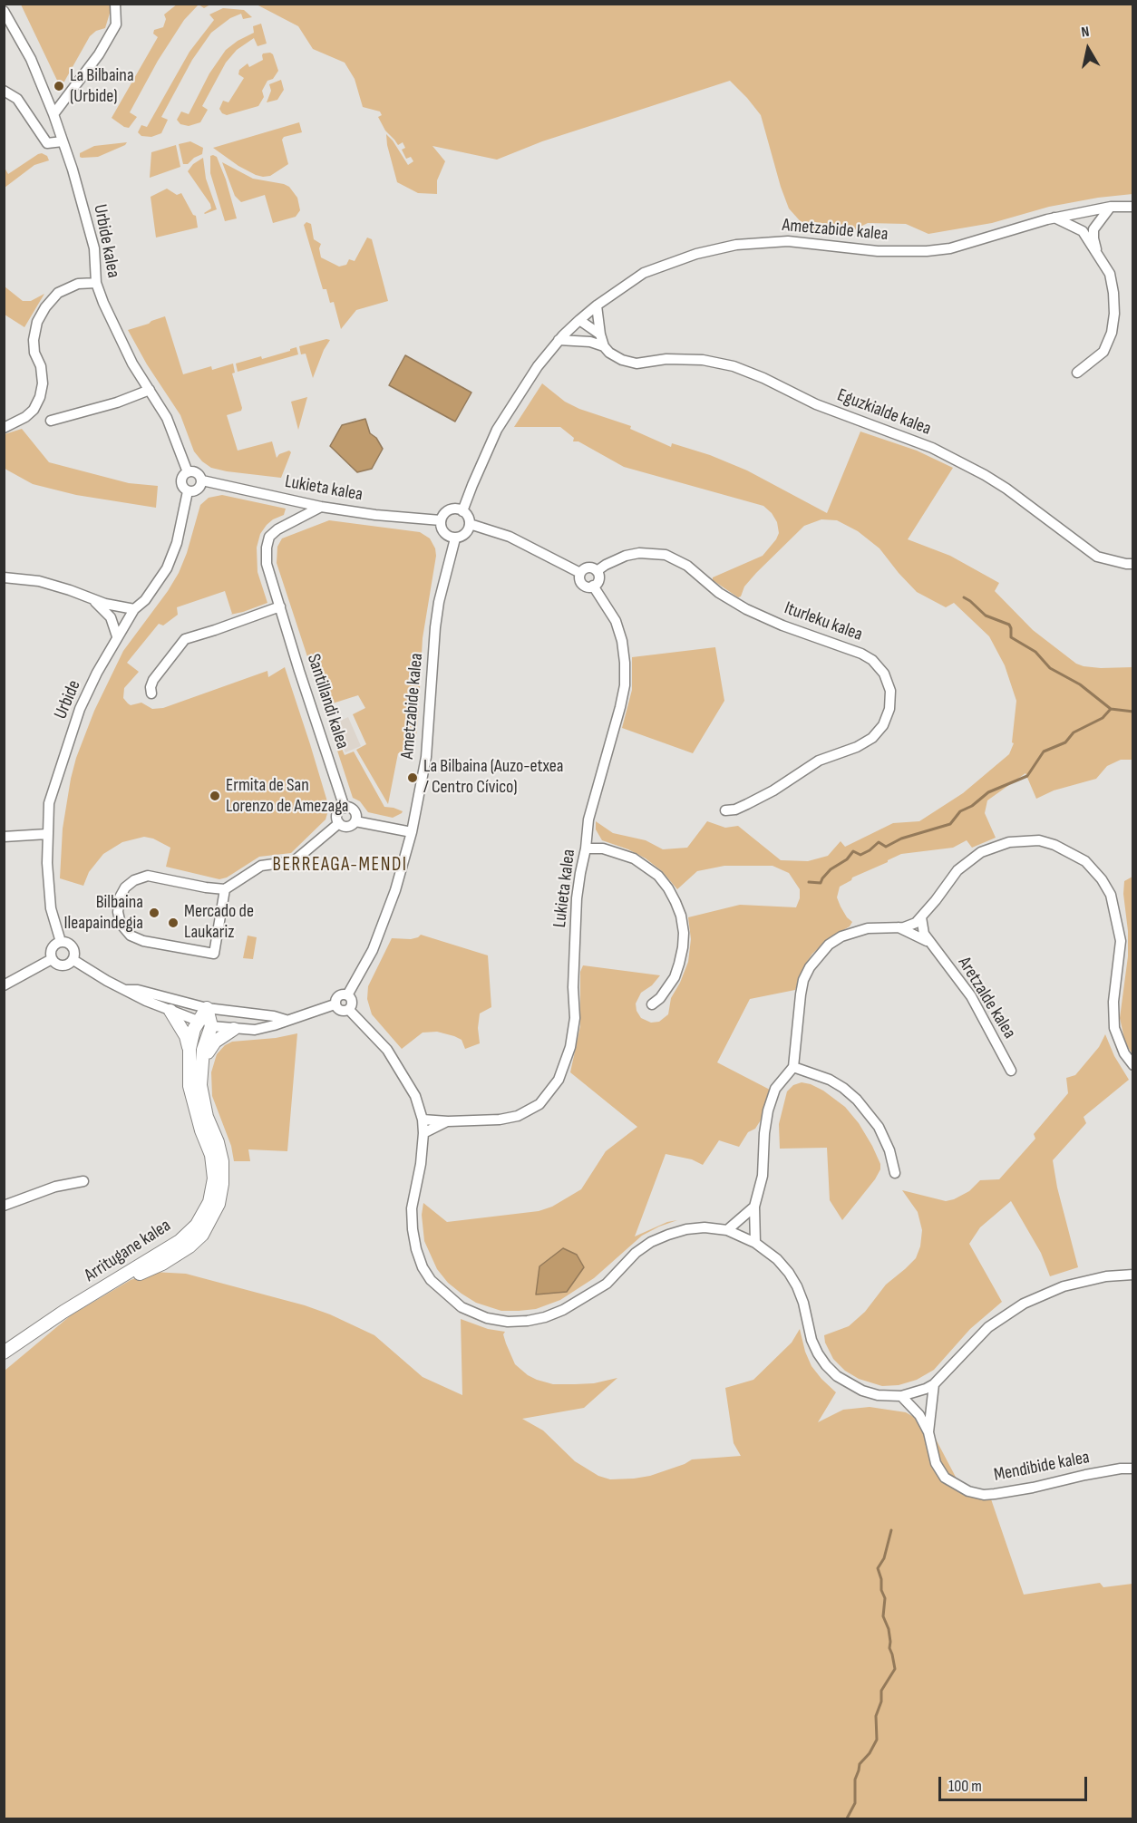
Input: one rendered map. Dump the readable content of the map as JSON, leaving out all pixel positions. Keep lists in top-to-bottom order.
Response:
{
  "streets": {
    "street": [
      "Ametzabide kalea",
      "Urbide kalea",
      "Eguzkialde kalea",
      "Lukieta kalea",
      "Iturleku kalea",
      "Urbide",
      "Santillandi kalea",
      "Aretzalde kalea",
      "Arritugane kalea",
      "Mendibide kalea"
    ]
  },
  "crossings": [
    ["Ametzabide kalea", "Eguzkialde kalea"],
    ["Ametzabide kalea", "Lukieta kalea"],
    ["Urbide kalea", "Lukieta kalea"],
    ["Urbide kalea", "Urbide"],
    ["Lukieta kalea", "Iturleku kalea"],
    ["Lukieta kalea", "Urbide"],
    ["Lukieta kalea", "Santillandi kalea"]
  ],
  "districts": ["BERREAGA-MENDI"],
  "places": [
    "La Bilbaina (Urbide)",
    "La Bilbaina (Auzo-etxea / Centro Cívico)",
    "Ermita de San Lorenzo de Amezaga",
    "Bilbaina Ileapaindegia",
    "Mercado de Laukariz"
  ],
  "scale_bar": "100 m",
  "north": "top"
}
